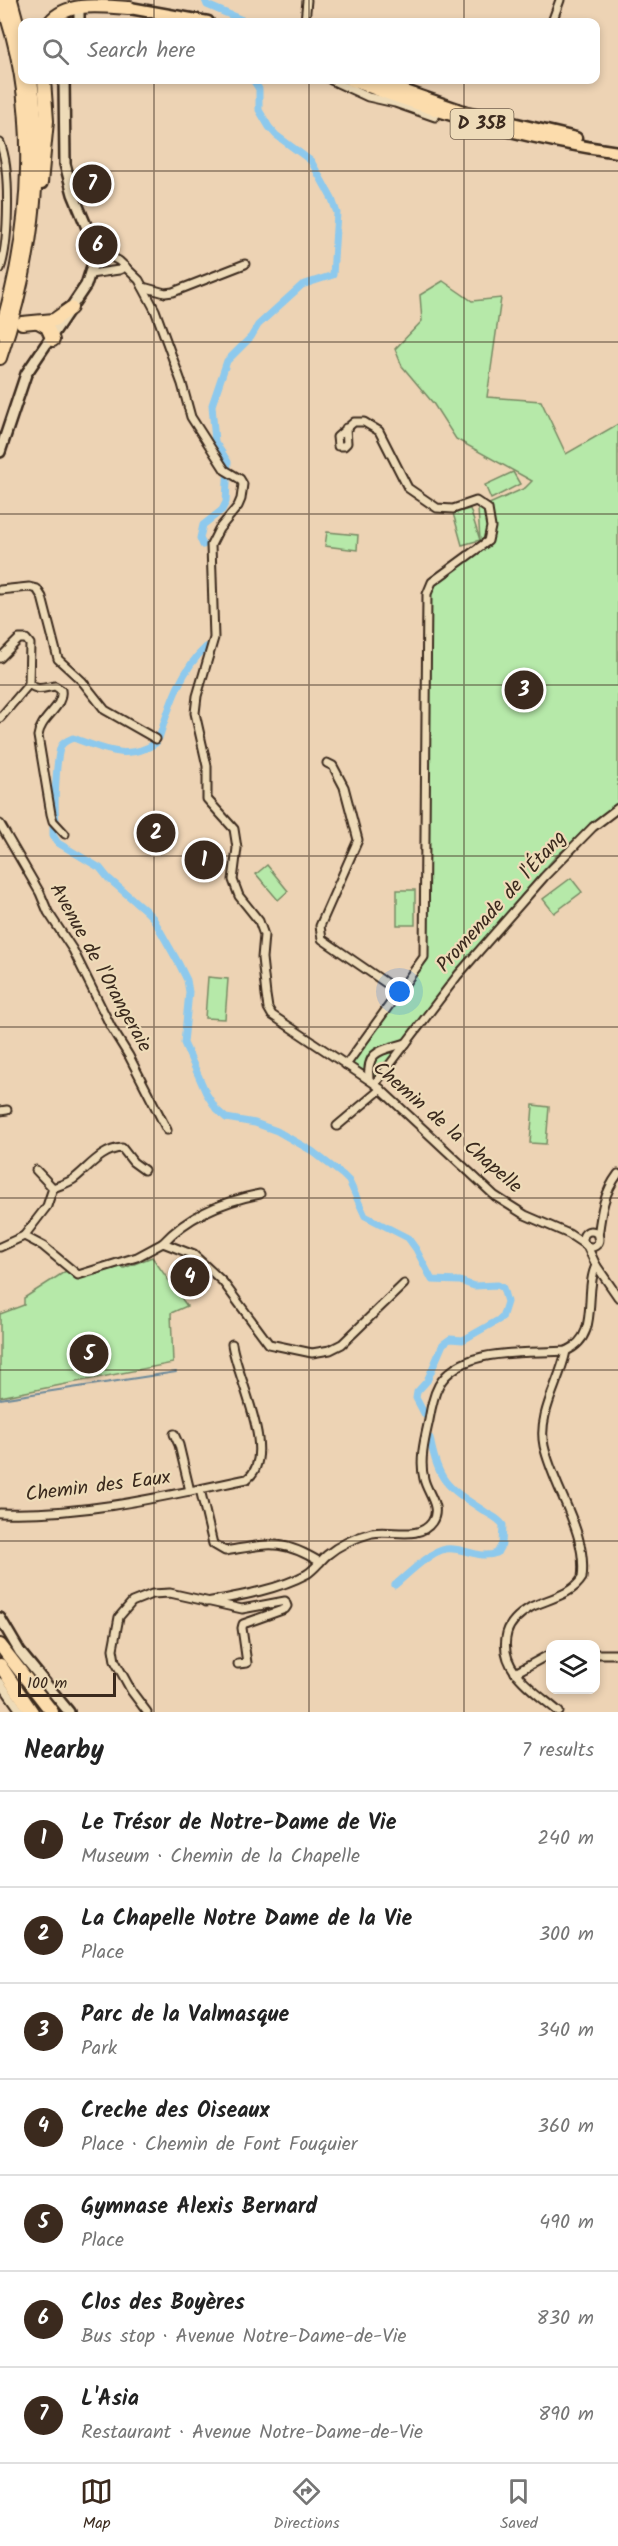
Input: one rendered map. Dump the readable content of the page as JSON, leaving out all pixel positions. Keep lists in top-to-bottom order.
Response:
{
  "streets": {
    "main road": ["D 35B"],
    "street": [
      "Promenade de l'Étang",
      "Avenue de l'Orangeraie",
      "Chemin de la Chapelle",
      "Chemin des Eaux"
    ]
  },
  "crossings": [
    ["Promenade de l'Étang", "Chemin de la Chapelle"]
  ],
  "scale_bar": "100 m",
  "page": {
    "search": "Search here",
    "pins": [
      "7",
      "6",
      "3",
      "2",
      "1",
      "4",
      "5"
    ],
    "scale": "100 m",
    "heading": ["Nearby", "7 results"],
    "list": [
      {
        "mark": "1",
        "name": "Le Trésor de Notre-Dame de Vie",
        "note": "Museum · Chemin de la Chapelle",
        "value": "240 m"
      },
      {
        "mark": "2",
        "name": "La Chapelle Notre Dame de la Vie",
        "note": "Place",
        "value": "300 m"
      },
      {
        "mark": "3",
        "name": "Parc de la Valmasque",
        "note": "Park",
        "value": "340 m"
      },
      {
        "mark": "4",
        "name": "Creche des Oiseaux",
        "note": "Place · Chemin de Font Fouquier",
        "value": "360 m"
      },
      {
        "mark": "5",
        "name": "Gymnase Alexis Bernard",
        "note": "Place",
        "value": "490 m"
      },
      {
        "mark": "6",
        "name": "Clos des Boyères",
        "note": "Bus stop · Avenue Notre-Dame-de-Vie",
        "value": "830 m"
      },
      {
        "mark": "7",
        "name": "L'Asia",
        "note": "Restaurant · Avenue Notre-Dame-de-Vie",
        "value": "890 m"
      }
    ],
    "nav": ["Map", "Directions", "Saved"]
  }
}
